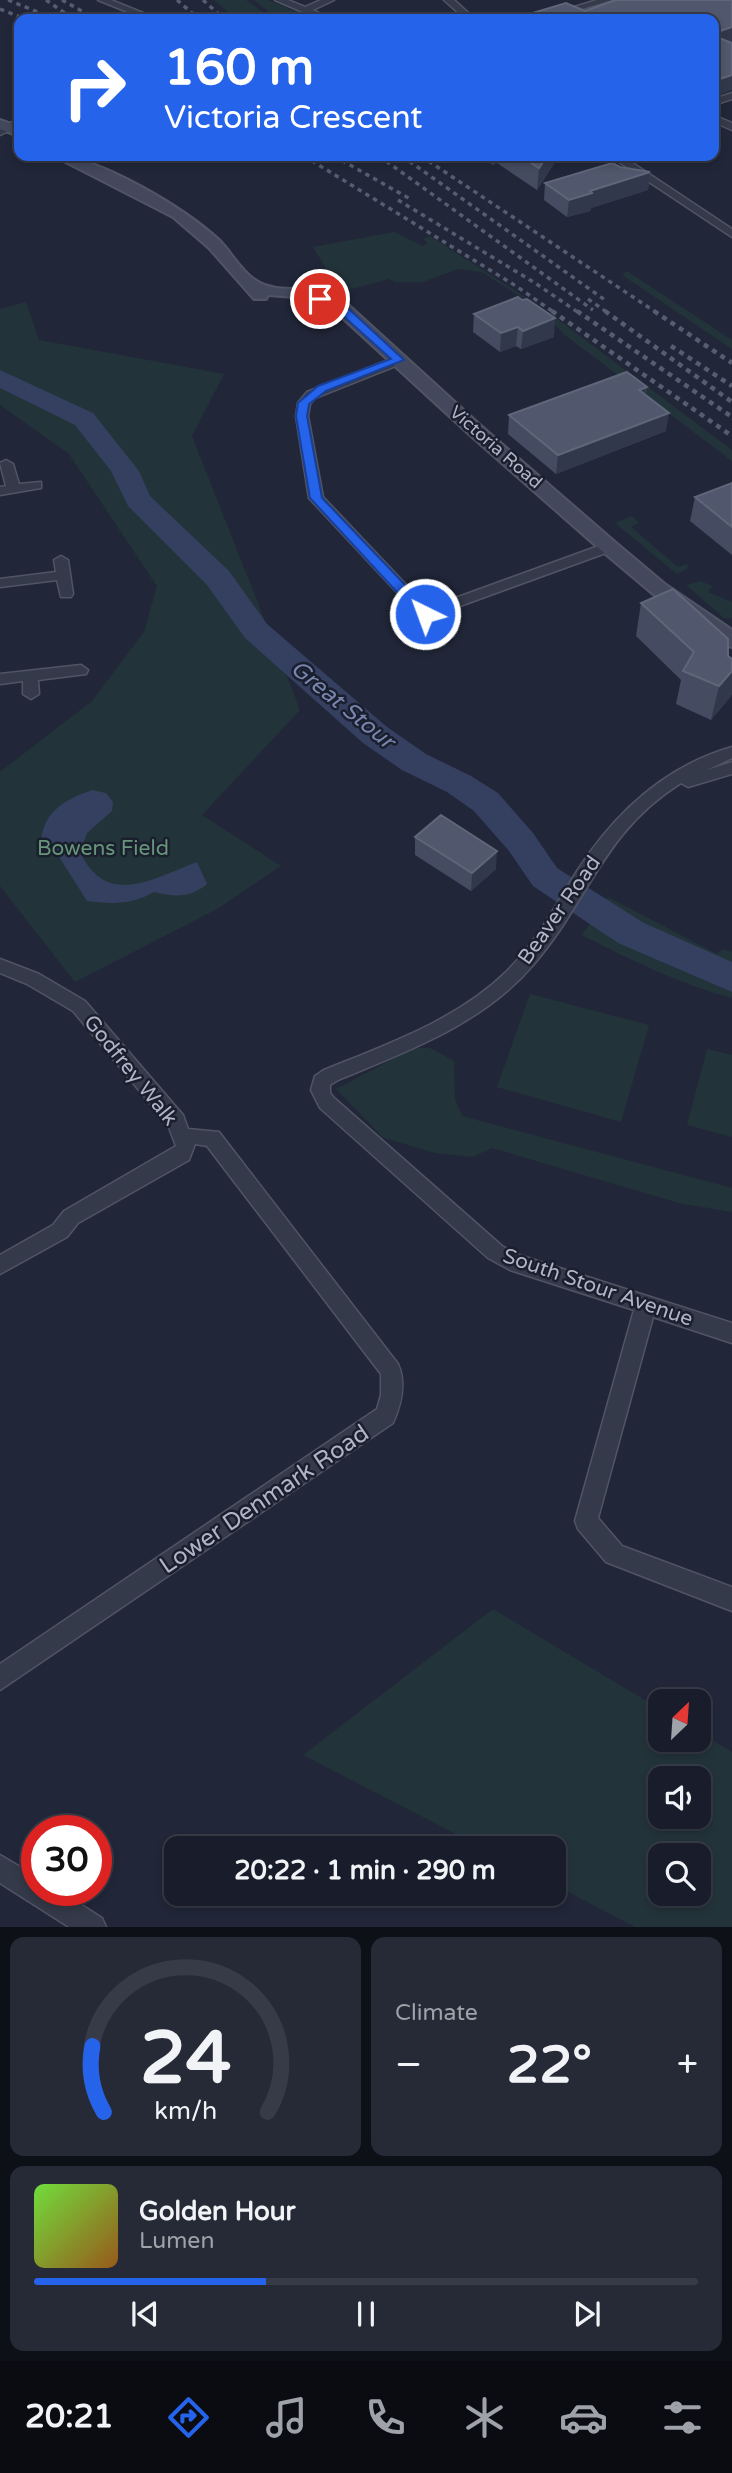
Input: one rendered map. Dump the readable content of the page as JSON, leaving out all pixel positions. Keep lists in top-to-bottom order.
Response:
{
  "streets": {
    "street": [
      "Victoria Road",
      "Beaver Road",
      "Godfrey Walk",
      "South Stour Avenue",
      "Lower Denmark Road"
    ]
  },
  "crossings": [
    ["Beaver Road", "South Stour Avenue"],
    ["Godfrey Walk", "Lower Denmark Road"]
  ],
  "water": ["Great Stour"],
  "parks": ["Bowens Field"],
  "north": "top right",
  "page": {
    "turn": ["160 m", "Victoria Crescent"],
    "limit": "30",
    "trip": "20:22 · 1 min · 290 m",
    "tile": "Climate",
    "heat": ["−", "22°", "+"],
    "song": ["Golden Hour", "Lumen"],
    "tabs": "20:21",
    "gauge": ["24", "km/h"]
  }
}
